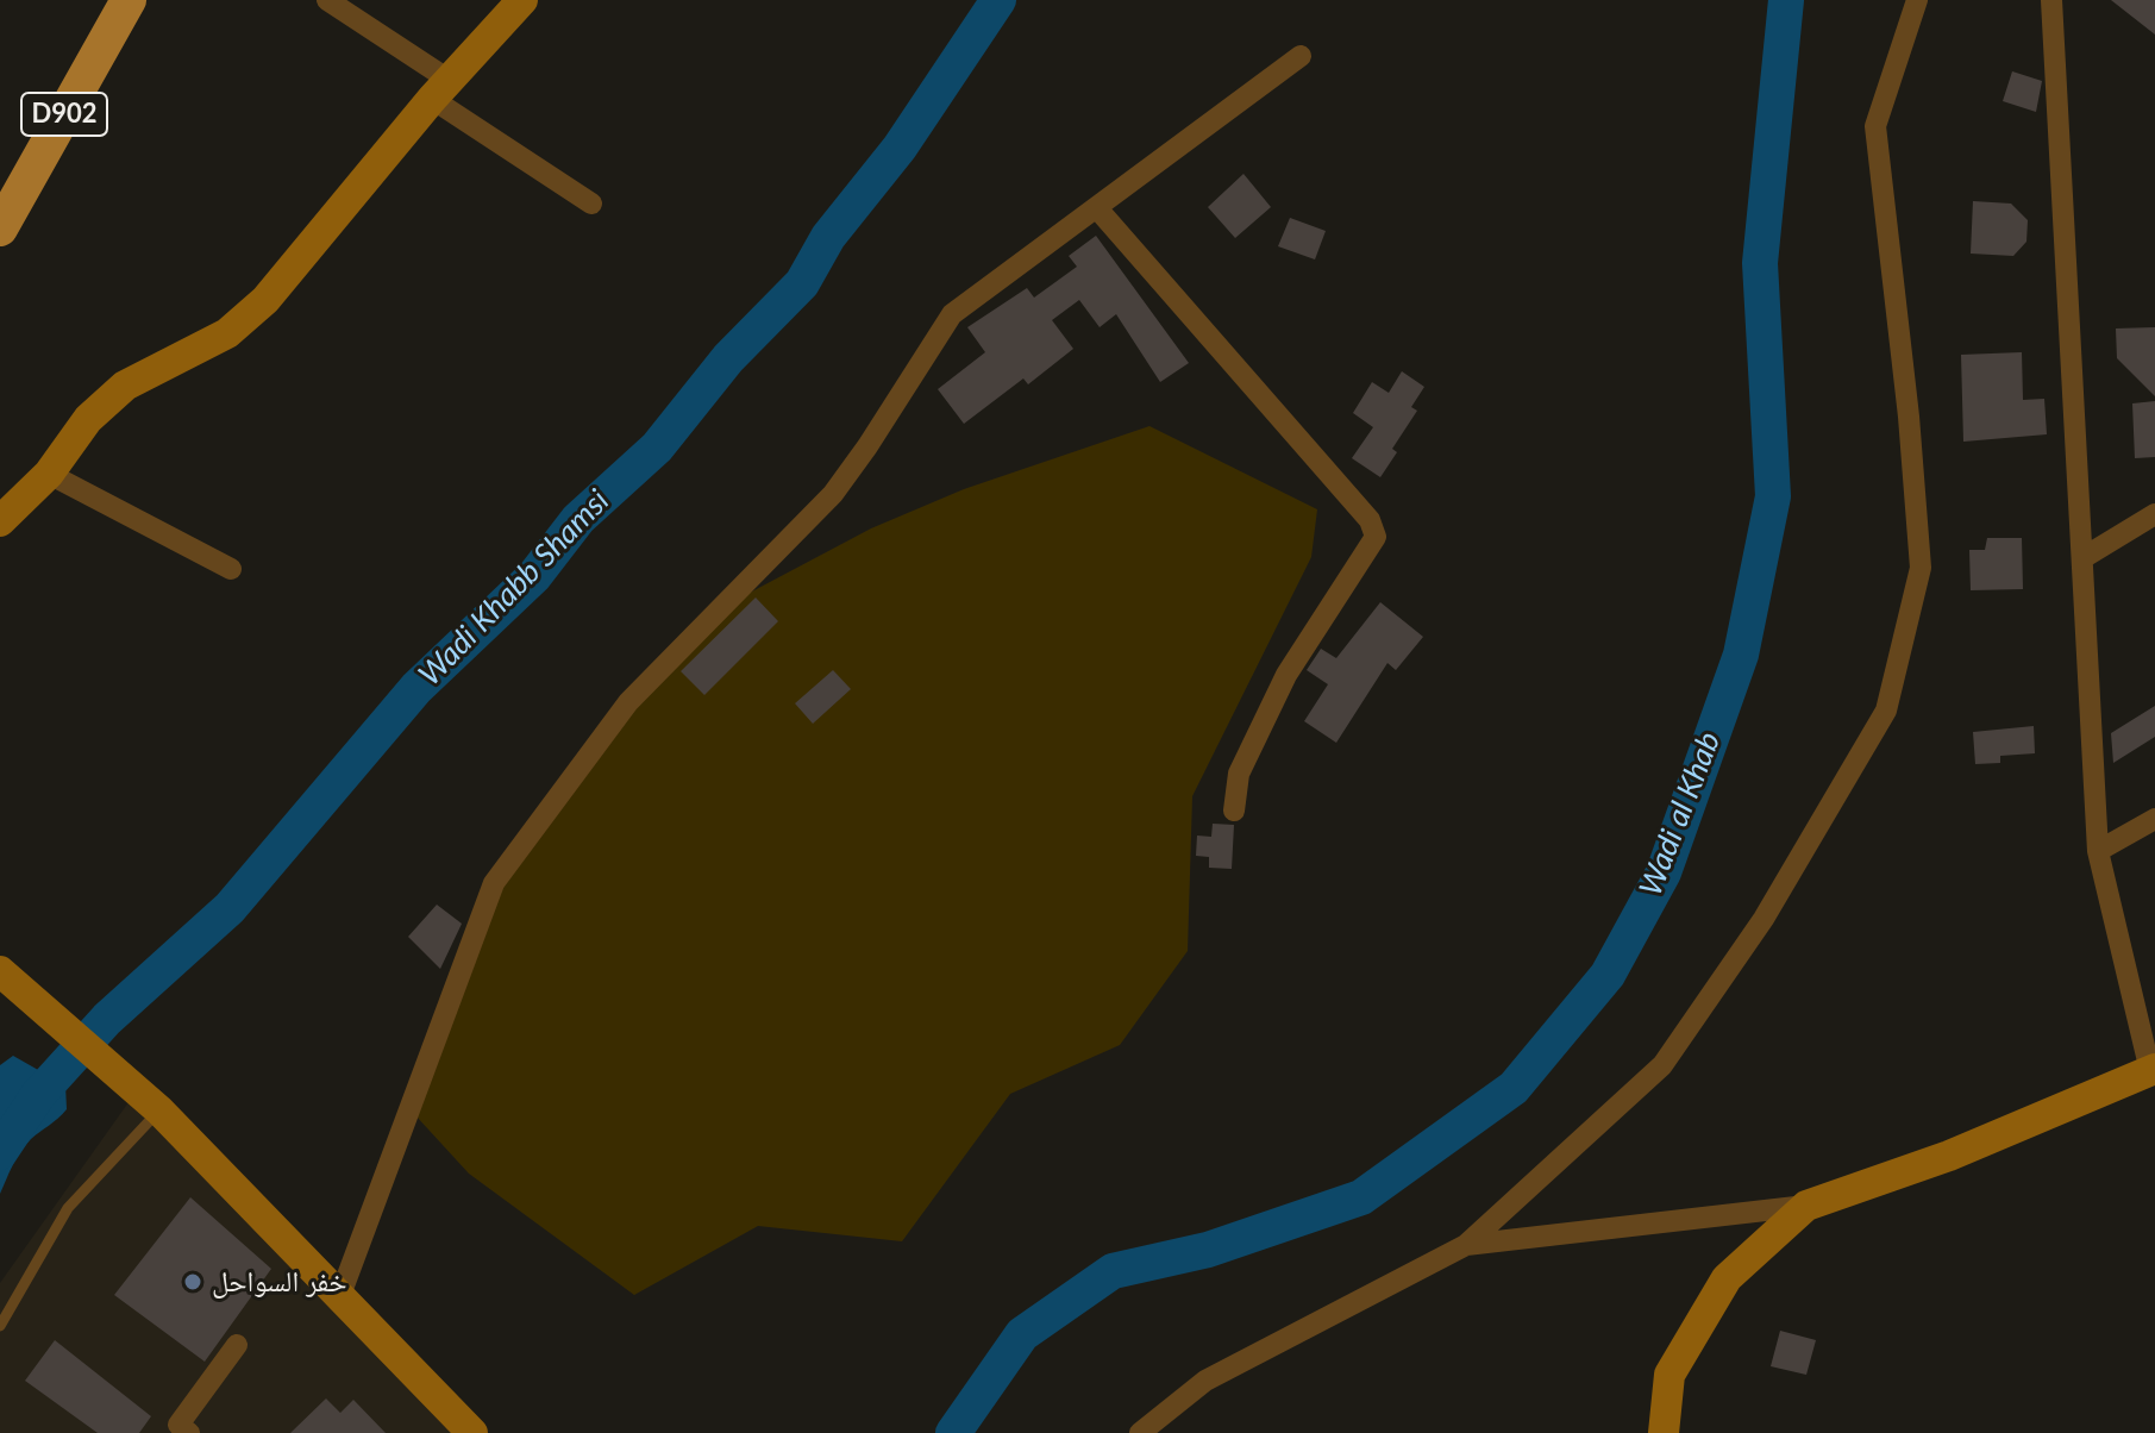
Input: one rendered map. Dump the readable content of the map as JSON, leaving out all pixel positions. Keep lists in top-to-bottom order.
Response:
{
  "streets": {
    "main road": ["D902"]
  },
  "water": ["Wadi Khabb Shamsi", "Wadi al Khab"],
  "places": ["خفر السواحل"]
}
